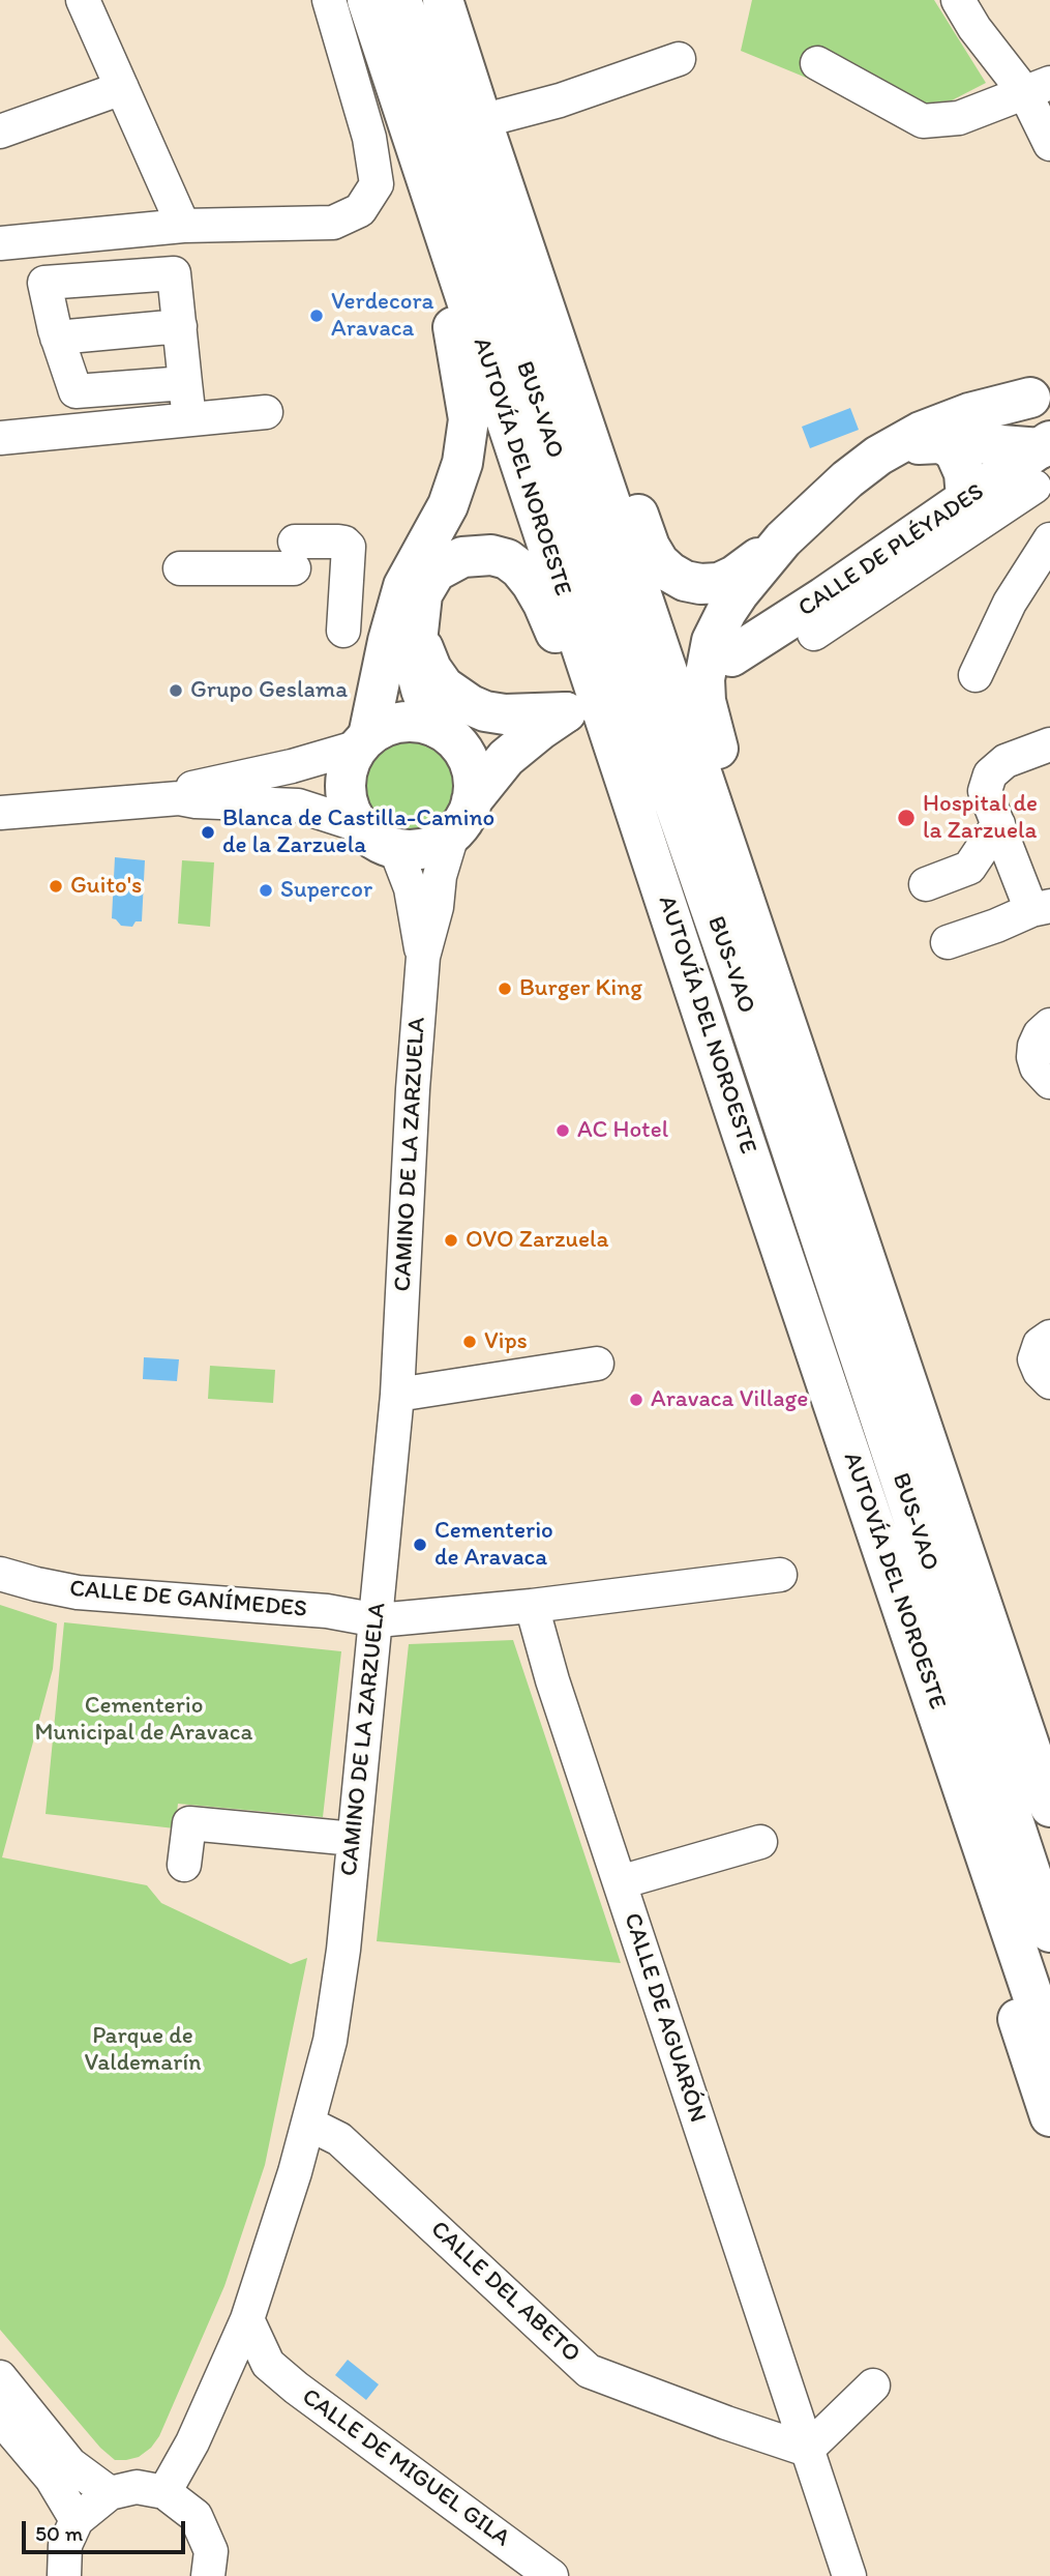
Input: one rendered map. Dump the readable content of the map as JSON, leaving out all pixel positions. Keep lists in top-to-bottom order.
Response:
{
  "streets": {
    "main road": ["BUS-VAO", "AUTOVÍA DEL NOROESTE", "CALLE DE PLÉYADES"],
    "street": [
      "CAMINO DE LA ZARZUELA",
      "CALLE DE GANÍMEDES",
      "CALLE DE AGUARÓN",
      "CALLE DEL ABETO",
      "CALLE DE MIGUEL GILA"
    ]
  },
  "crossings": [
    ["CAMINO DE LA ZARZUELA", "CALLE DE GANÍMEDES"],
    ["CAMINO DE LA ZARZUELA", "CALLE DEL ABETO"],
    ["CAMINO DE LA ZARZUELA", "CALLE DE MIGUEL GILA"],
    ["CALLE DE AGUARÓN", "CALLE DEL ABETO"]
  ],
  "parks": ["Cementerio Municipal de Aravaca", "Parque de Valdemarín"],
  "places": [
    "Verdecora Aravaca",
    "Grupo Geslama",
    "Hospital de la Zarzuela",
    "Blanca de Castilla-Camino de la Zarzuela",
    "Guito's",
    "Supercor",
    "Burger King",
    "AC Hotel",
    "OVO Zarzuela",
    "Vips",
    "Aravaca Village",
    "Cementerio de Aravaca"
  ],
  "scale_bar": "50 m"
}
